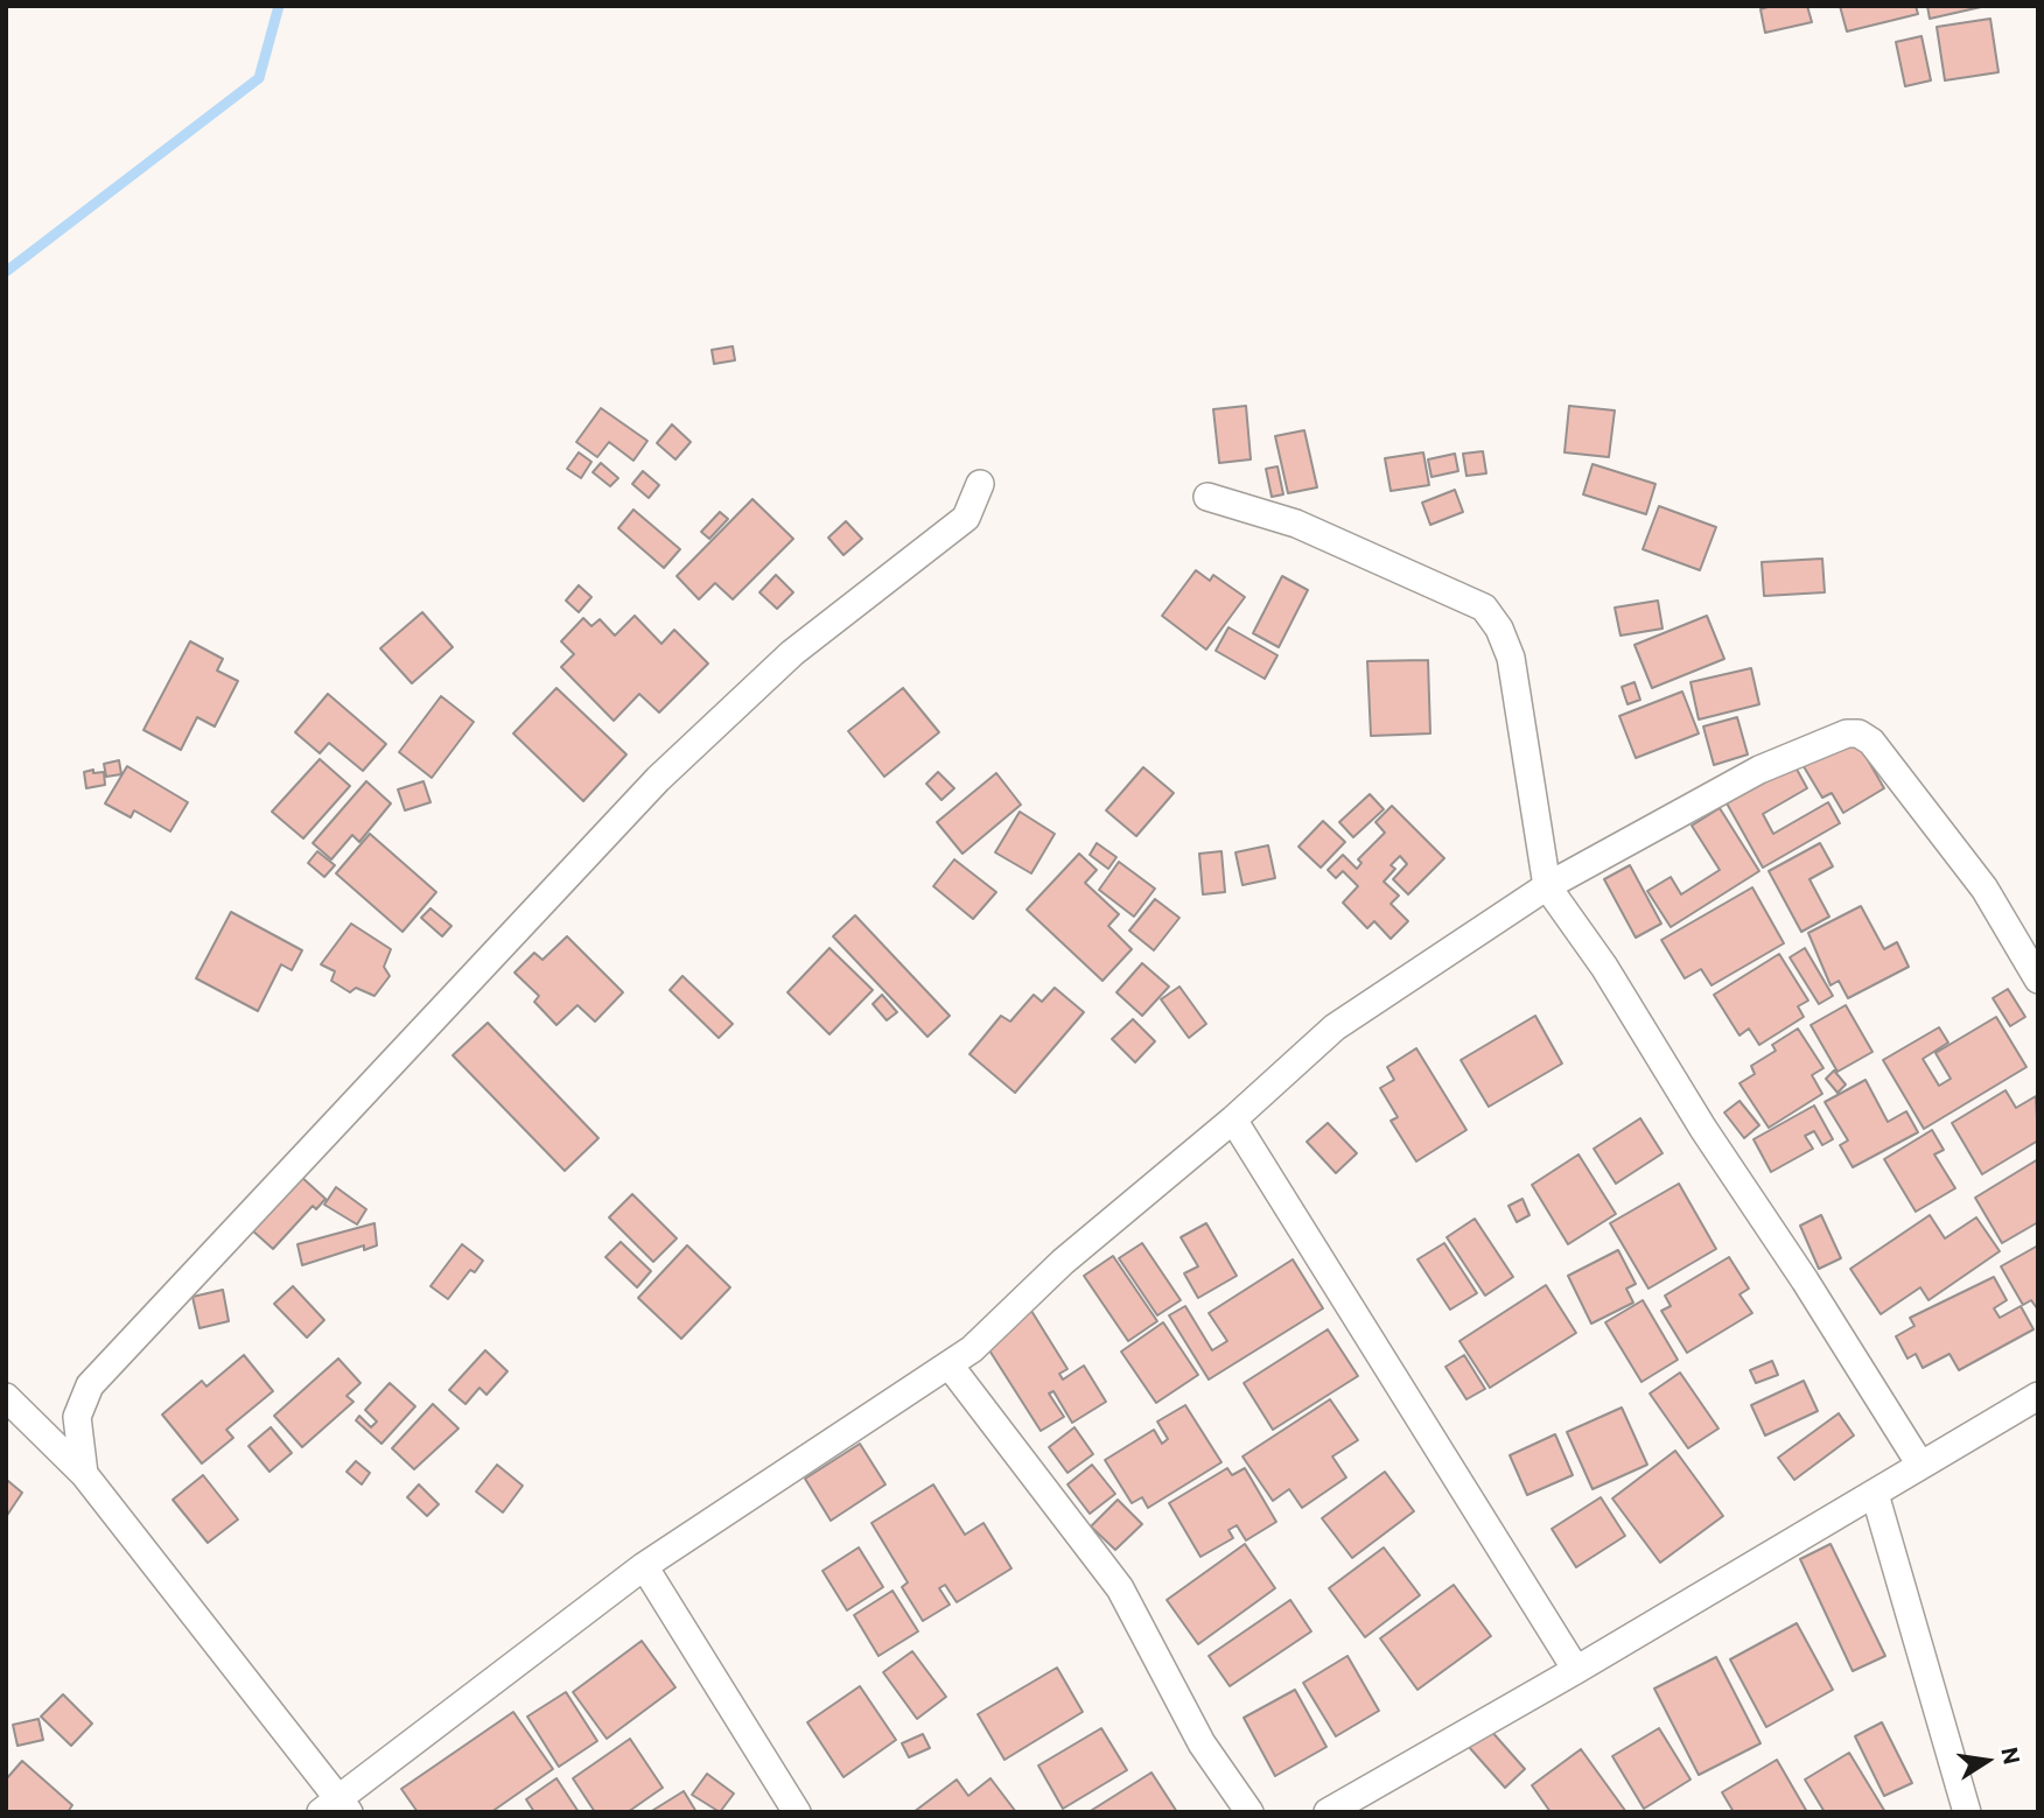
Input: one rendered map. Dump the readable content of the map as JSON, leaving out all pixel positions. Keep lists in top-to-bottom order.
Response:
{
  "north": "right"
}
